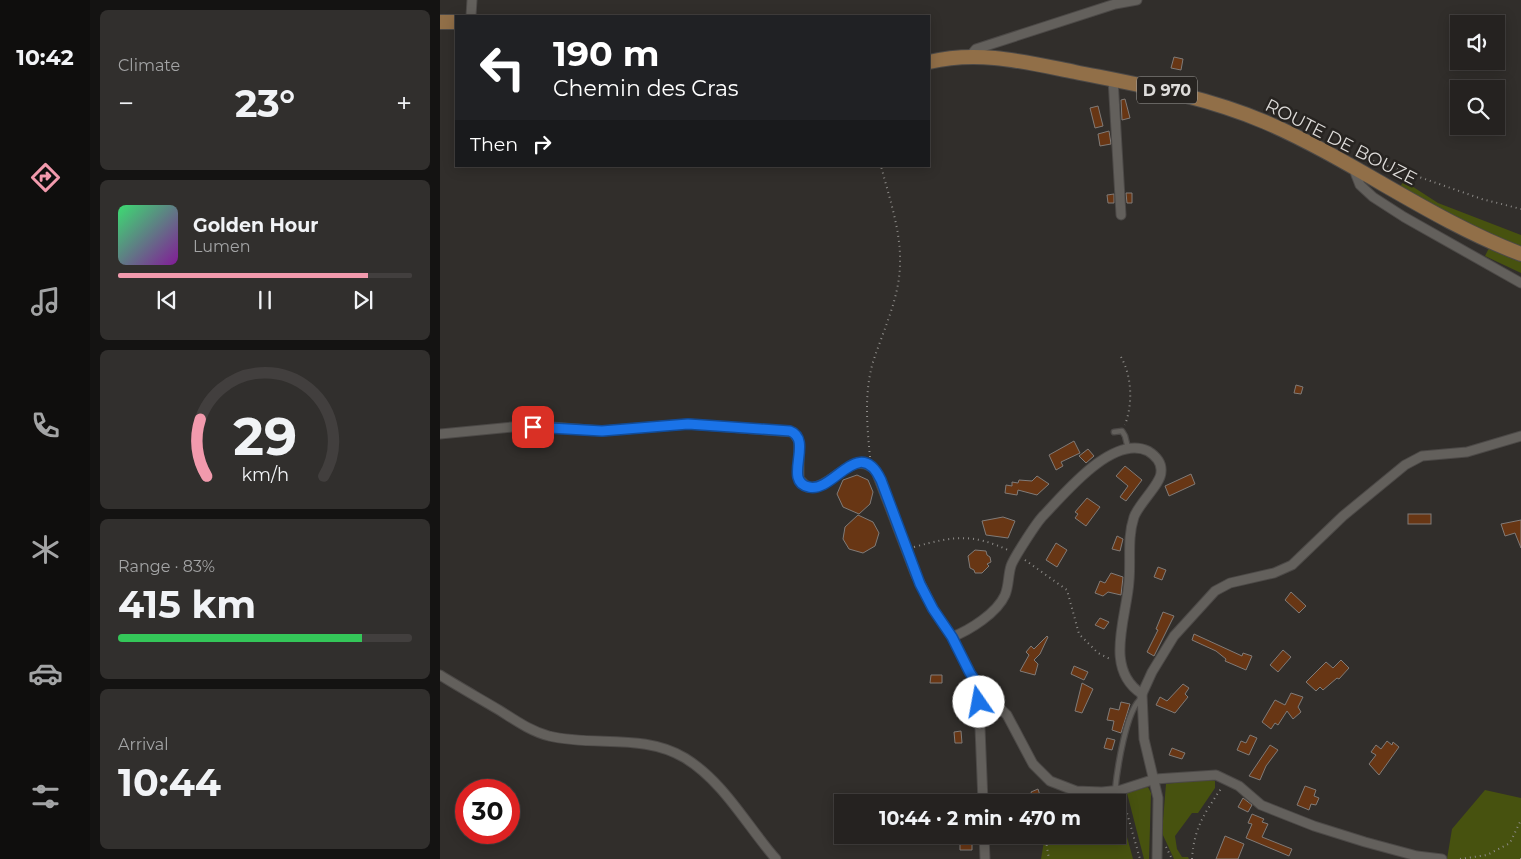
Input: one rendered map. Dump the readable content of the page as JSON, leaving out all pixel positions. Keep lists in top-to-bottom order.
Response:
{
  "streets": {
    "main road": ["D 970", "ROUTE DE BOUZE"]
  },
  "page": {
    "tabs": "10:42",
    "tile": [
      "Climate",
      ["Range · 83%", "415 km"],
      ["Arrival", "10:44"]
    ],
    "turn": ["190 m", "Chemin des Cras"],
    "heat": ["−", "23°", "+"],
    "then": "Then",
    "song": ["Golden Hour", "Lumen"],
    "limit": "30",
    "trip": "10:44 · 2 min · 470 m",
    "gauge": ["29", "km/h"]
  }
}
